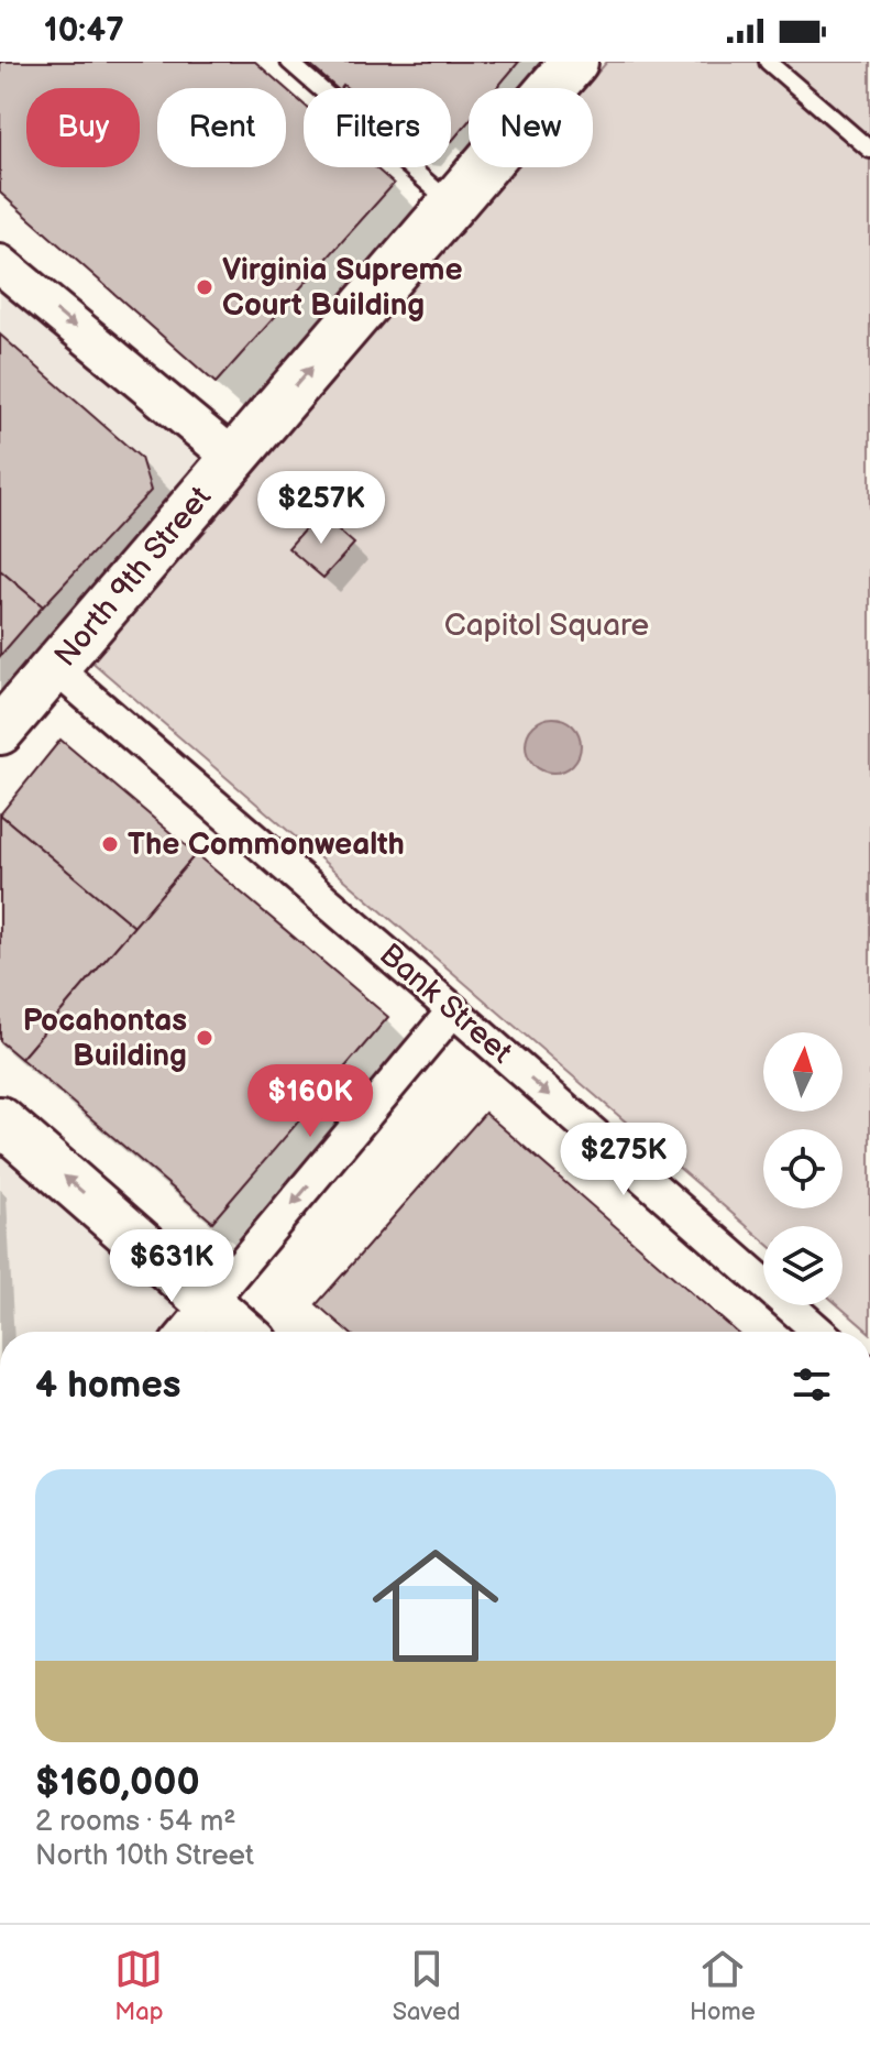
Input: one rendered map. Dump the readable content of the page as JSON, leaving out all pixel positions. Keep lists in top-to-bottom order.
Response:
{
  "streets": {
    "main road": ["North 9th Street"],
    "street": ["Bank Street"]
  },
  "crossings": [
    ["North 9th Street", "Bank Street"]
  ],
  "one_way": ["North 9th Street", "Bank Street"],
  "parks": ["Capitol Square"],
  "places": ["Virginia Supreme Court Building", "The Commonwealth", "Pocahontas Building"],
  "north": "top",
  "page": {
    "status": "10:47",
    "chip": [
      "Buy",
      "Rent",
      "Filters",
      "New"
    ],
    "price": [
      "$257K",
      "$160K",
      "$275K",
      "$631K"
    ],
    "heading": "4 homes",
    "list": [
      {
        "name": "$160,000",
        "note": "2 rooms · 54 m² · North 10th Street"
      }
    ],
    "tabs": ["Map", "Saved", "Home"]
  }
}
